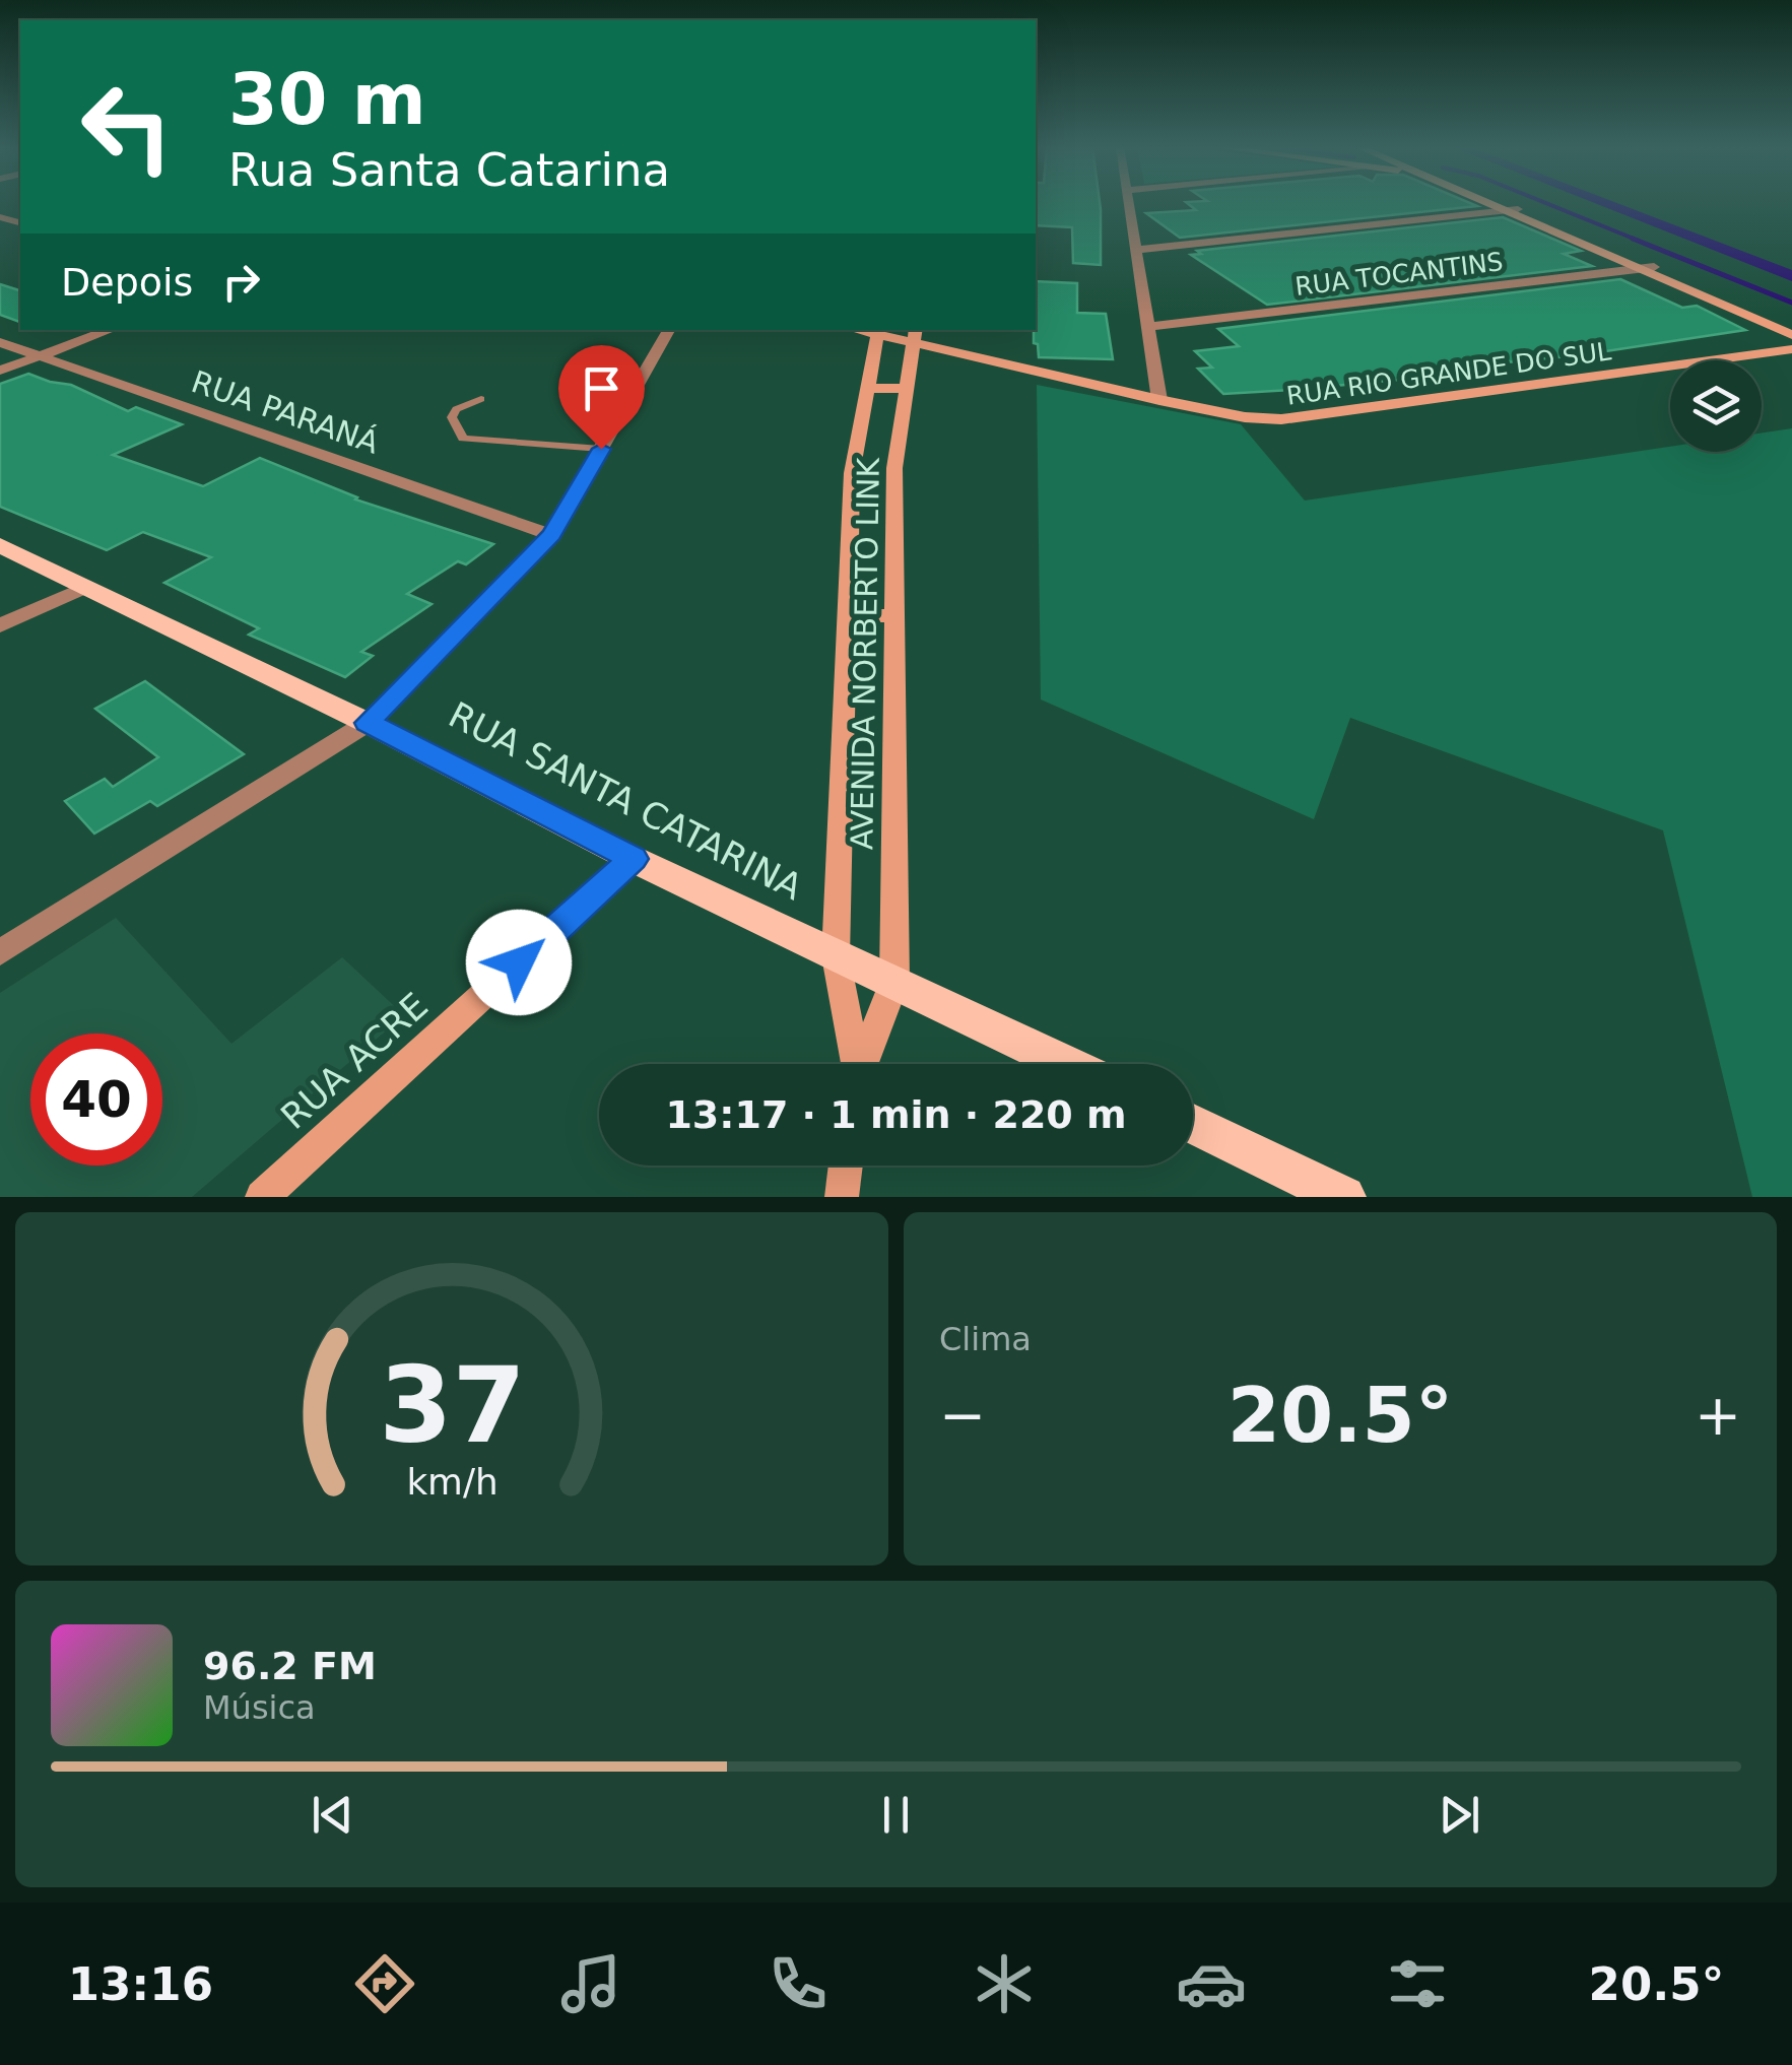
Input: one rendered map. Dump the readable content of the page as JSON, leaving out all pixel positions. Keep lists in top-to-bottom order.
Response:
{
  "streets": {
    "main road": ["RUA SANTA CATARINA"],
    "street": [
      "RUA TOCANTINS",
      "RUA RIO GRANDE DO SUL",
      "RUA PARANÁ",
      "AVENIDA NORBERTO LINK",
      "RUA ACRE"
    ]
  },
  "crossings": [
    ["RUA RIO GRANDE DO SUL", "AVENIDA NORBERTO LINK"],
    ["AVENIDA NORBERTO LINK", "RUA SANTA CATARINA"],
    ["RUA SANTA CATARINA", "RUA ACRE"]
  ],
  "page": {
    "turn": ["30 m", "Rua Santa Catarina"],
    "then": "Depois",
    "limit": "40",
    "trip": "13:17 · 1 min · 220 m",
    "tile": "Clima",
    "heat": ["−", "20.5°", "+"],
    "song": ["96.2 FM", "Música"],
    "tabs": ["13:16", "20.5°"],
    "gauge": ["37", "km/h"]
  }
}
